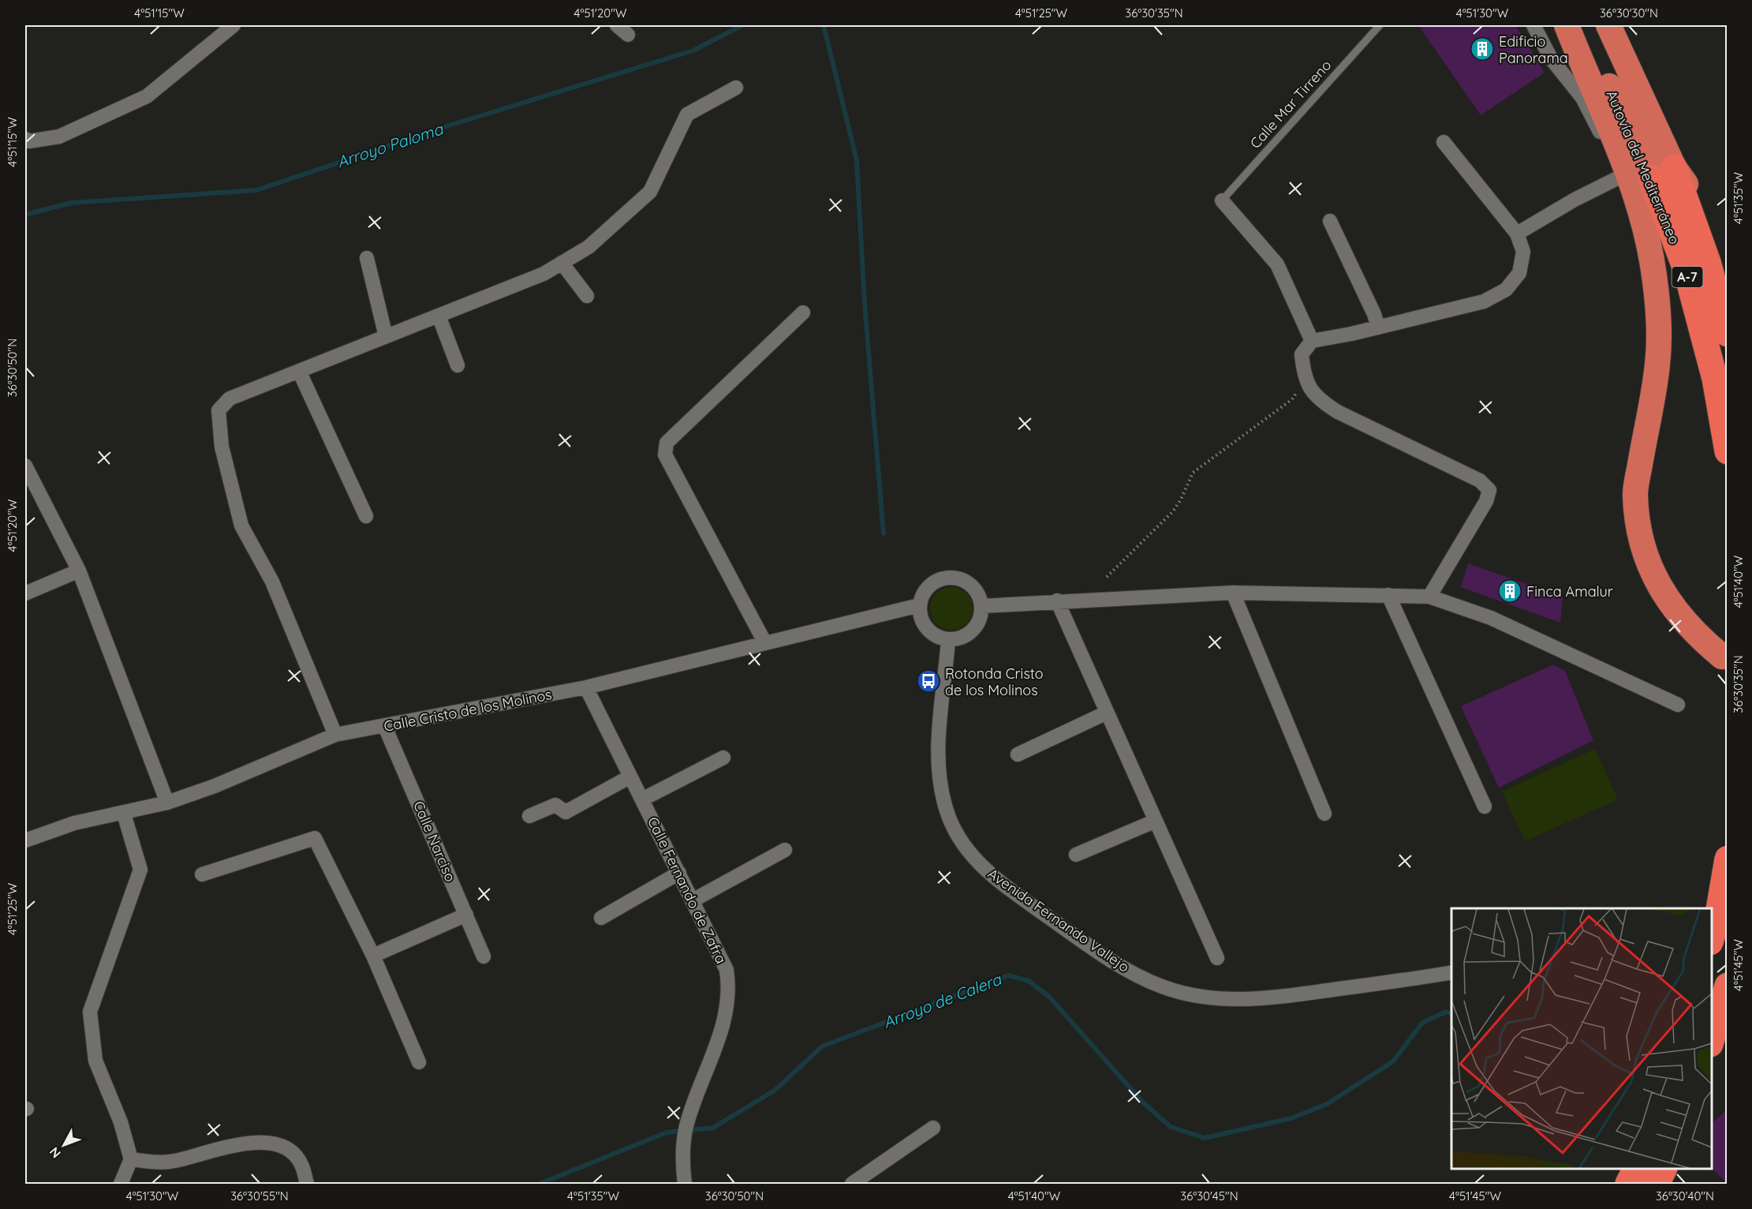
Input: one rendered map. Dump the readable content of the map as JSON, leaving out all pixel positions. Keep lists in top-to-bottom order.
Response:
{
  "streets": {
    "highway": ["Autovía del Mediterráneo", "A-7"],
    "street": [
      "Calle Cristo de los Molinos",
      "Calle Narciso",
      "Calle Fernando de Zafra",
      "Avenida Fernando Vallejo"
    ],
    "lane": ["Calle Mar Tirreno"]
  },
  "crossings": [
    ["Calle Cristo de los Molinos", "Calle Narciso"],
    ["Calle Cristo de los Molinos", "Calle Fernando de Zafra"],
    ["Calle Cristo de los Molinos", "Avenida Fernando Vallejo"]
  ],
  "water": ["Arroyo Paloma", "Arroyo de Calera"],
  "places": {
    "building": ["Edificio Panorama", "Finca Amalur"],
    "bus stop": ["Rotonda Cristo de los Molinos"]
  },
  "north": "bottom left",
  "coordinates": [
    "4°51'15\"W",
    "4°51'20\"W",
    "4°51'25\"W",
    "36°30'35\"N",
    "4°51'30\"W",
    "36°30'30\"N",
    "4°51'35\"W",
    "36°30'50\"N",
    "4°51'40\"W",
    "4°51'45\"W",
    "36°30'55\"N",
    "36°30'45\"N",
    "36°30'40\"N"
  ]
}
